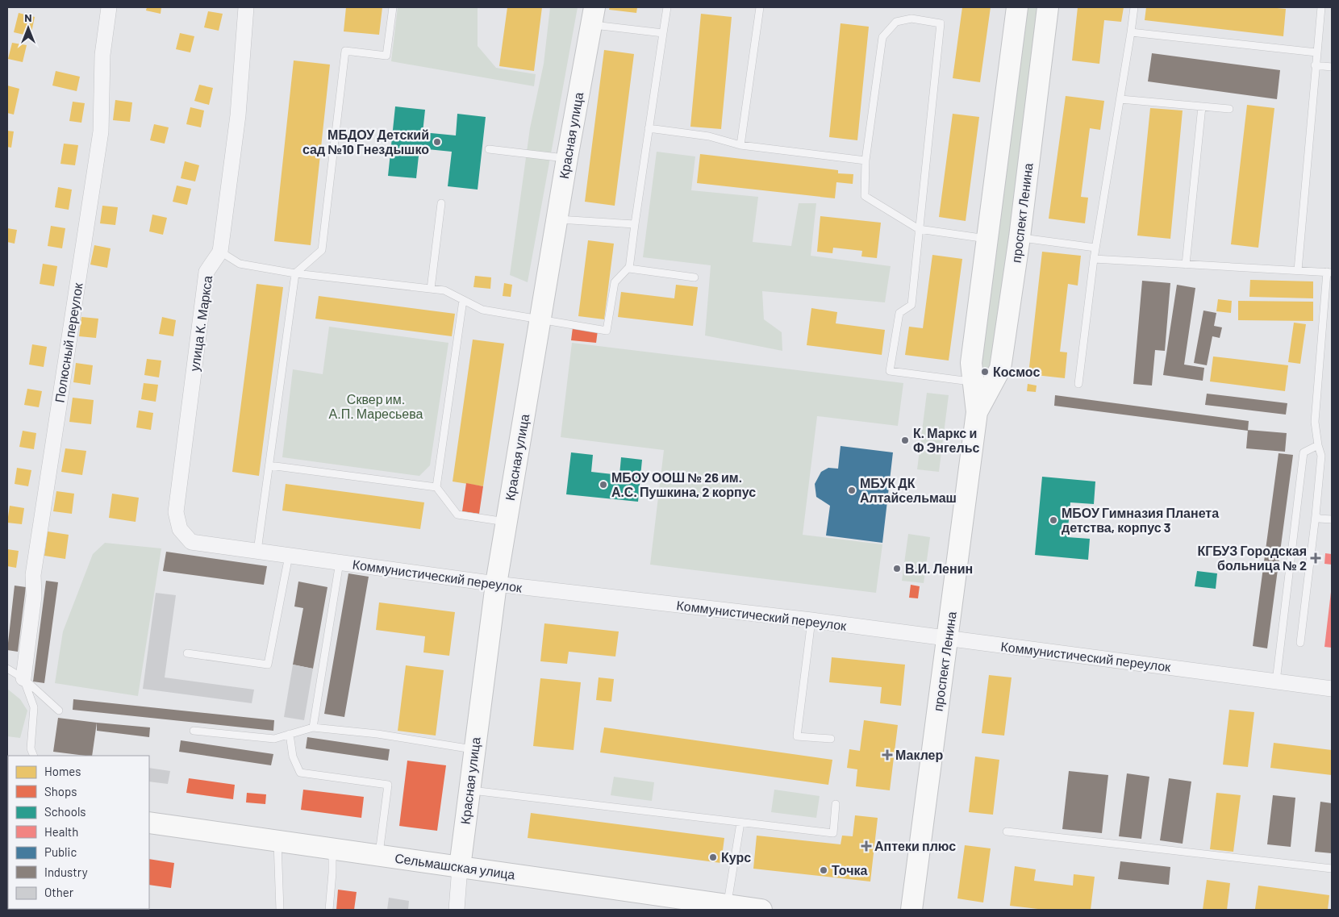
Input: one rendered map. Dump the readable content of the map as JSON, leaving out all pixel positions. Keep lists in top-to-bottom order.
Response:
{
  "streets": {
    "main road": ["Красная улица", "проспект Ленина", "Сельмашская улица"],
    "street": ["улица К. Маркса", "Полюсный переулок", "Коммунистический переулок"]
  },
  "crossings": [
    ["Красная улица", "Коммунистический переулок"],
    ["Красная улица", "Сельмашская улица"],
    ["проспект Ленина", "Коммунистический переулок"],
    ["улица К. Маркса", "Коммунистический переулок"]
  ],
  "parks": ["Сквер им. А.П. Маресьева"],
  "places": {
    "other": [
      "МБДОУ Детский сад №10 Гнездышко",
      "Космос",
      "К. Маркс и Ф Энгельс",
      "МБОУ ООШ № 26 им. А.С. Пушкина, 2 корпус",
      "МБУК ДК Алтайсельмаш",
      "МБОУ Гимназия Планета детства, корпус 3",
      "В.И. Ленин",
      "Курс",
      "Точка"
    ],
    "health": ["КГБУЗ Городская больница № 2", "Маклер", "Аптеки плюс"]
  },
  "legend": [
    "Homes",
    "Shops",
    "Schools",
    "Health",
    "Public",
    "Industry",
    "Other"
  ],
  "north": "top"
}
